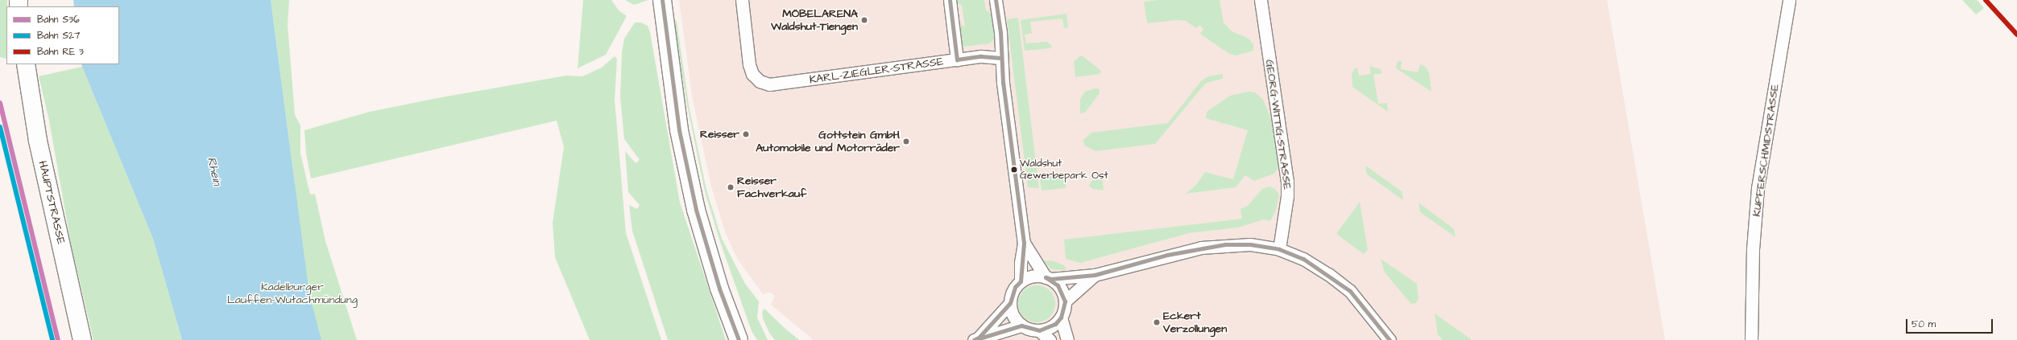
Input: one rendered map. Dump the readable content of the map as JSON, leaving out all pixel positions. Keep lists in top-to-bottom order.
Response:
{
  "streets": {
    "main road": ["HAUPTSTRASSE"],
    "street": ["KARL-ZIEGLER-STRASSE", "GEORG-WITTIG-STRASSE", "KUPFERSCHMIDSTRASSE"]
  },
  "water": ["Rhein"],
  "parks": ["Kadelburger Lauffen-Wutachmündung"],
  "places": [
    "MÖBELARENA Waldshut-Tiengen",
    "Reisser",
    "Gottstein GmbH Automobile und Motorräder",
    "Waldshut Gewerbepark Ost",
    "Reisser Fachverkauf",
    "Eckert Verzollungen"
  ],
  "lines": ["rail line S36", "rail line S27"],
  "legend": ["Bahn S36", "Bahn S27", "Bahn RE 3"],
  "scale_bar": "50 m"
}
